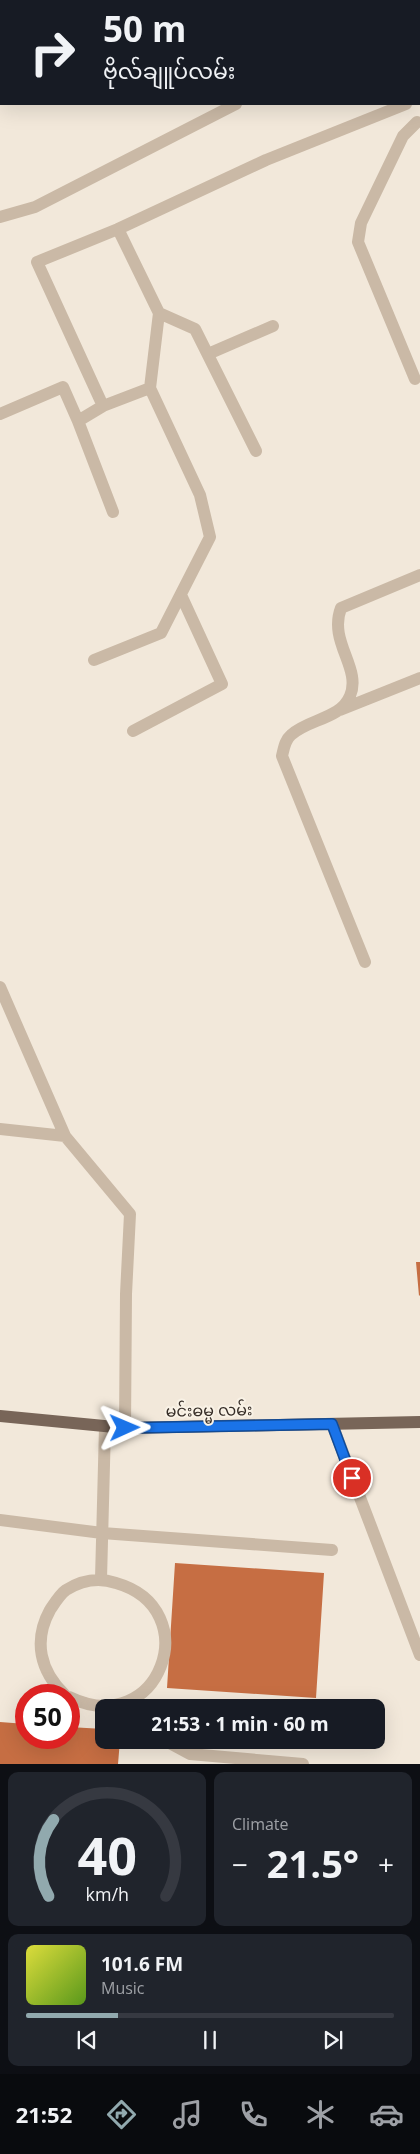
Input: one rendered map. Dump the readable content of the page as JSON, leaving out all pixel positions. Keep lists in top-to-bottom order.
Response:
{
  "streets": {
    "main road": ["မင်းဓမ္မ လမ်း"]
  },
  "page": {
    "turn": ["50 m", "ဗိုလ်ချူပ်လမ်း"],
    "limit": "50",
    "trip": "21:53 · 1 min · 60 m",
    "tile": "Climate",
    "heat": ["−", "21.5°", "+"],
    "song": ["101.6 FM", "Music"],
    "tabs": "21:52",
    "gauge": ["40", "km/h"]
  }
}
